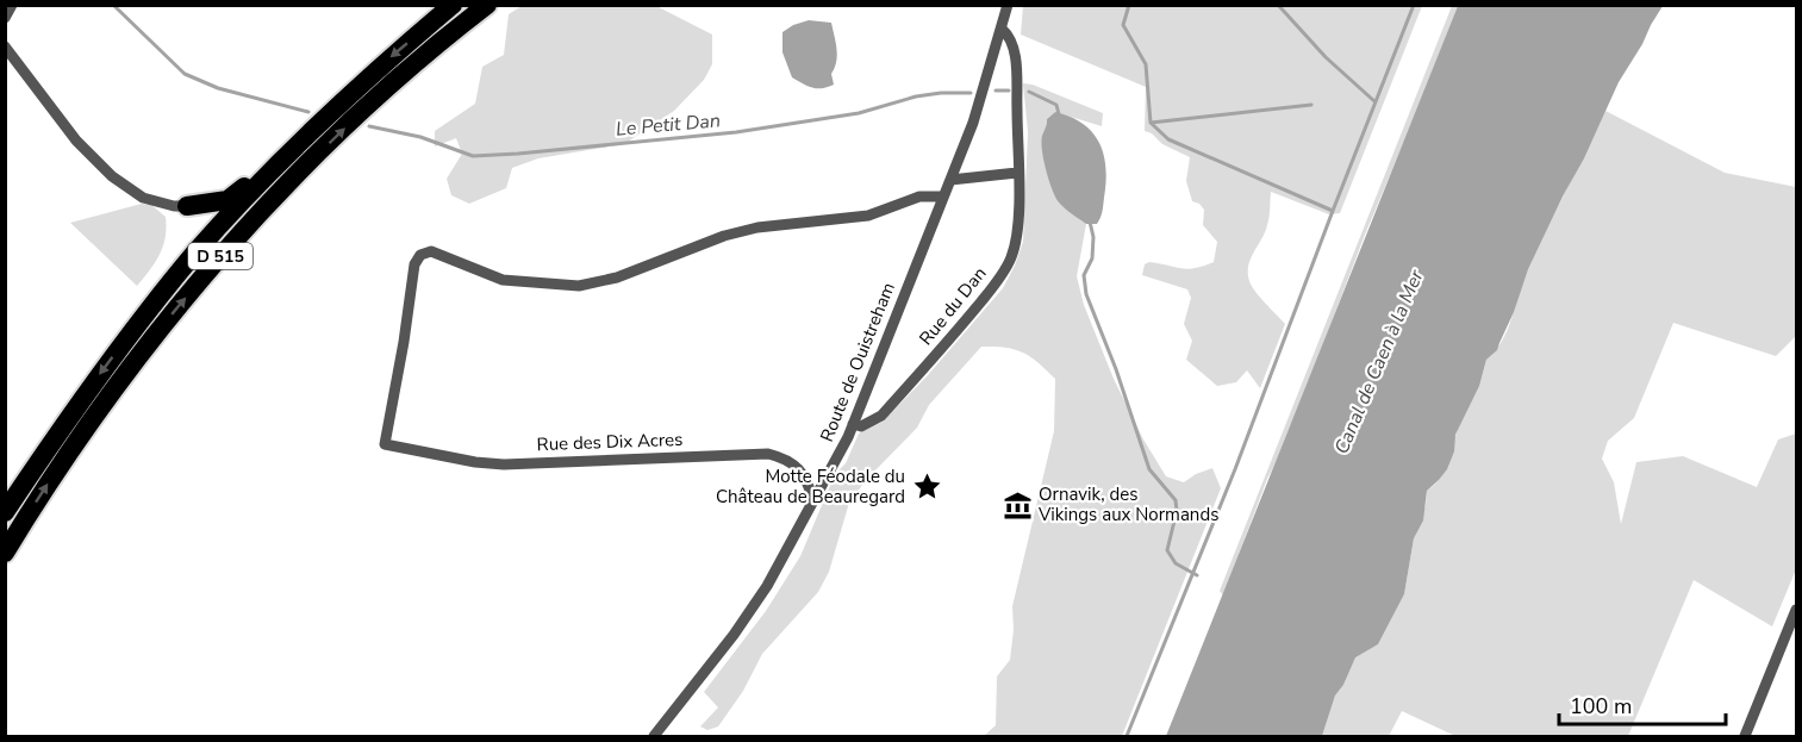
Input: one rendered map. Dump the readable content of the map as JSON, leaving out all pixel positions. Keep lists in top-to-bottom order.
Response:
{
  "streets": {
    "highway": ["D 515"],
    "street": ["Rue du Dan", "Route de Ouistreham", "Rue des Dix Acres"]
  },
  "crossings": [
    ["Rue du Dan", "Route de Ouistreham"],
    ["Route de Ouistreham", "Rue des Dix Acres"]
  ],
  "water": ["Le Petit Dan", "Canal de Caen à la Mer"],
  "places": {
    "place": ["Motte Féodale du Château de Beauregard"],
    "museum": ["Ornavik, des Vikings aux Normands"]
  },
  "scale_bar": "100 m"
}
